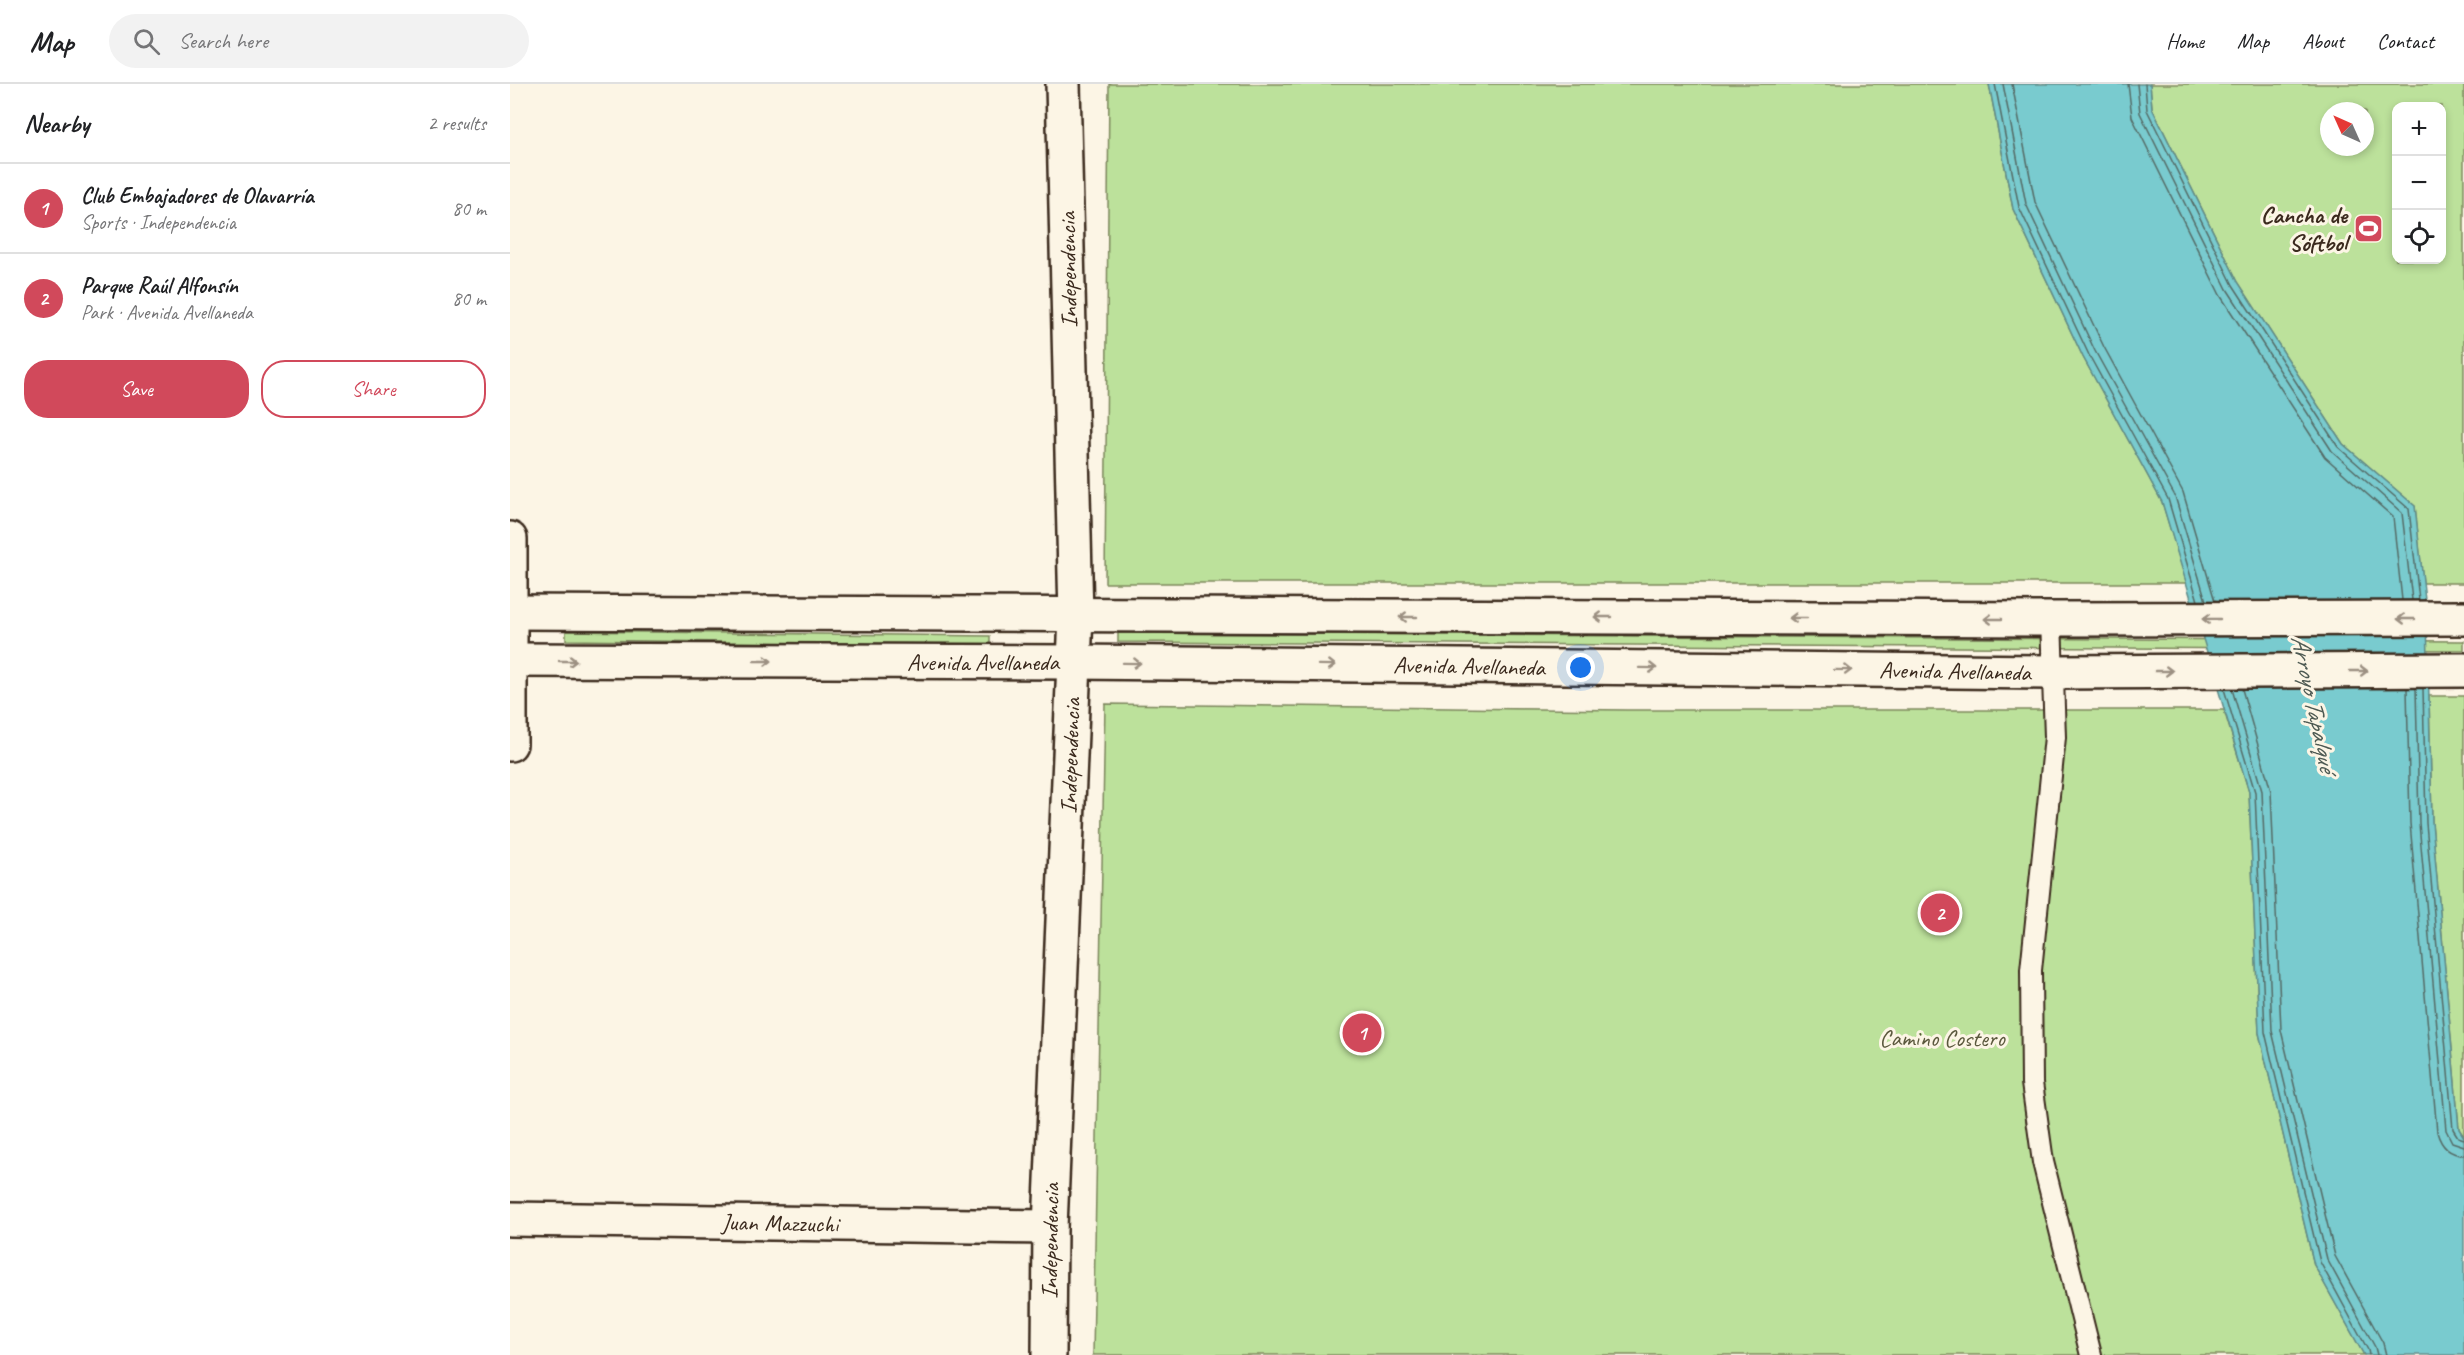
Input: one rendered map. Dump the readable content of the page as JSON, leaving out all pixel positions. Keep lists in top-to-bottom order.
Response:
{
  "streets": {
    "main road": ["Independencia", "Avenida Avellaneda", "Juan Mazzuchi"]
  },
  "crossings": [
    ["Independencia", "Avenida Avellaneda"],
    ["Independencia", "Juan Mazzuchi"]
  ],
  "water": ["Arroyo Tapalqué"],
  "parks": ["Camino Costero"],
  "places": {
    "sports": ["Cancha de Sóftbol"]
  },
  "north": "top left",
  "page": {
    "header": "Map",
    "search": "Search here",
    "nav": [
      "Home",
      "Map",
      "About",
      "Contact"
    ],
    "heading": ["Nearby", "2 results"],
    "map_buttons": ["+", "−"],
    "list": [
      {
        "mark": "1",
        "name": "Club Embajadores de Olavarría",
        "note": "Sports · Independencia",
        "value": "80 m"
      },
      {
        "mark": "2",
        "name": "Parque Raúl Alfonsín",
        "note": "Park · Avenida Avellaneda",
        "value": "80 m"
      }
    ],
    "buttons": ["Save", "Share"],
    "pins": ["2", "1"]
  }
}
